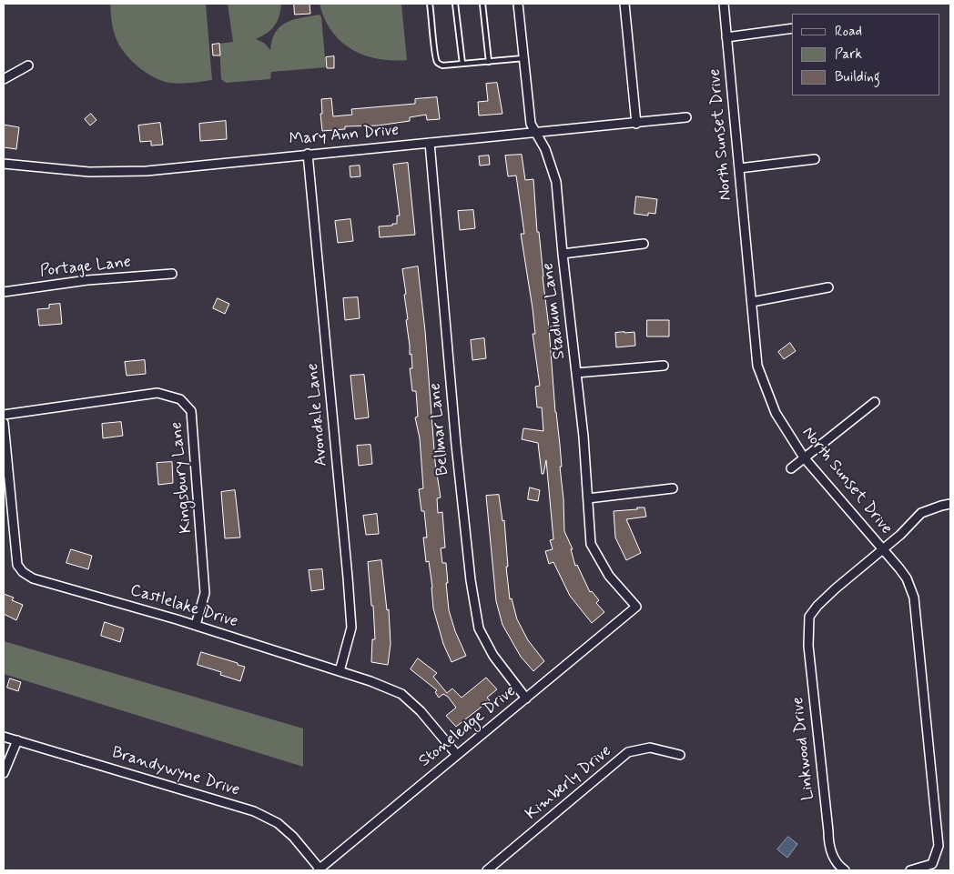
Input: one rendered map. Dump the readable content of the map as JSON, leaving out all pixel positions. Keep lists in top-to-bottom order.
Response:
{
  "streets": {
    "street": [
      "North Sunset Drive",
      "Mary Ann Drive",
      "Portage Lane",
      "Stadium Lane",
      "Avondale Lane",
      "Bellmar Lane",
      "Kingsbury Lane",
      "Castlelake Drive",
      "Stoneledge Drive",
      "Linkwood Drive",
      "Brandywyne Drive",
      "Kimberly Drive"
    ]
  },
  "crossings": [
    ["North Sunset Drive", "Linkwood Drive"],
    ["Mary Ann Drive", "Stadium Lane"],
    ["Mary Ann Drive", "Avondale Lane"],
    ["Mary Ann Drive", "Bellmar Lane"],
    ["Stadium Lane", "Stoneledge Drive"],
    ["Avondale Lane", "Castlelake Drive"],
    ["Bellmar Lane", "Stoneledge Drive"],
    ["Kingsbury Lane", "Castlelake Drive"],
    ["Castlelake Drive", "Stoneledge Drive"],
    ["Stoneledge Drive", "Brandywyne Drive"]
  ],
  "legend": ["Road", "Park", "Building"]
}
